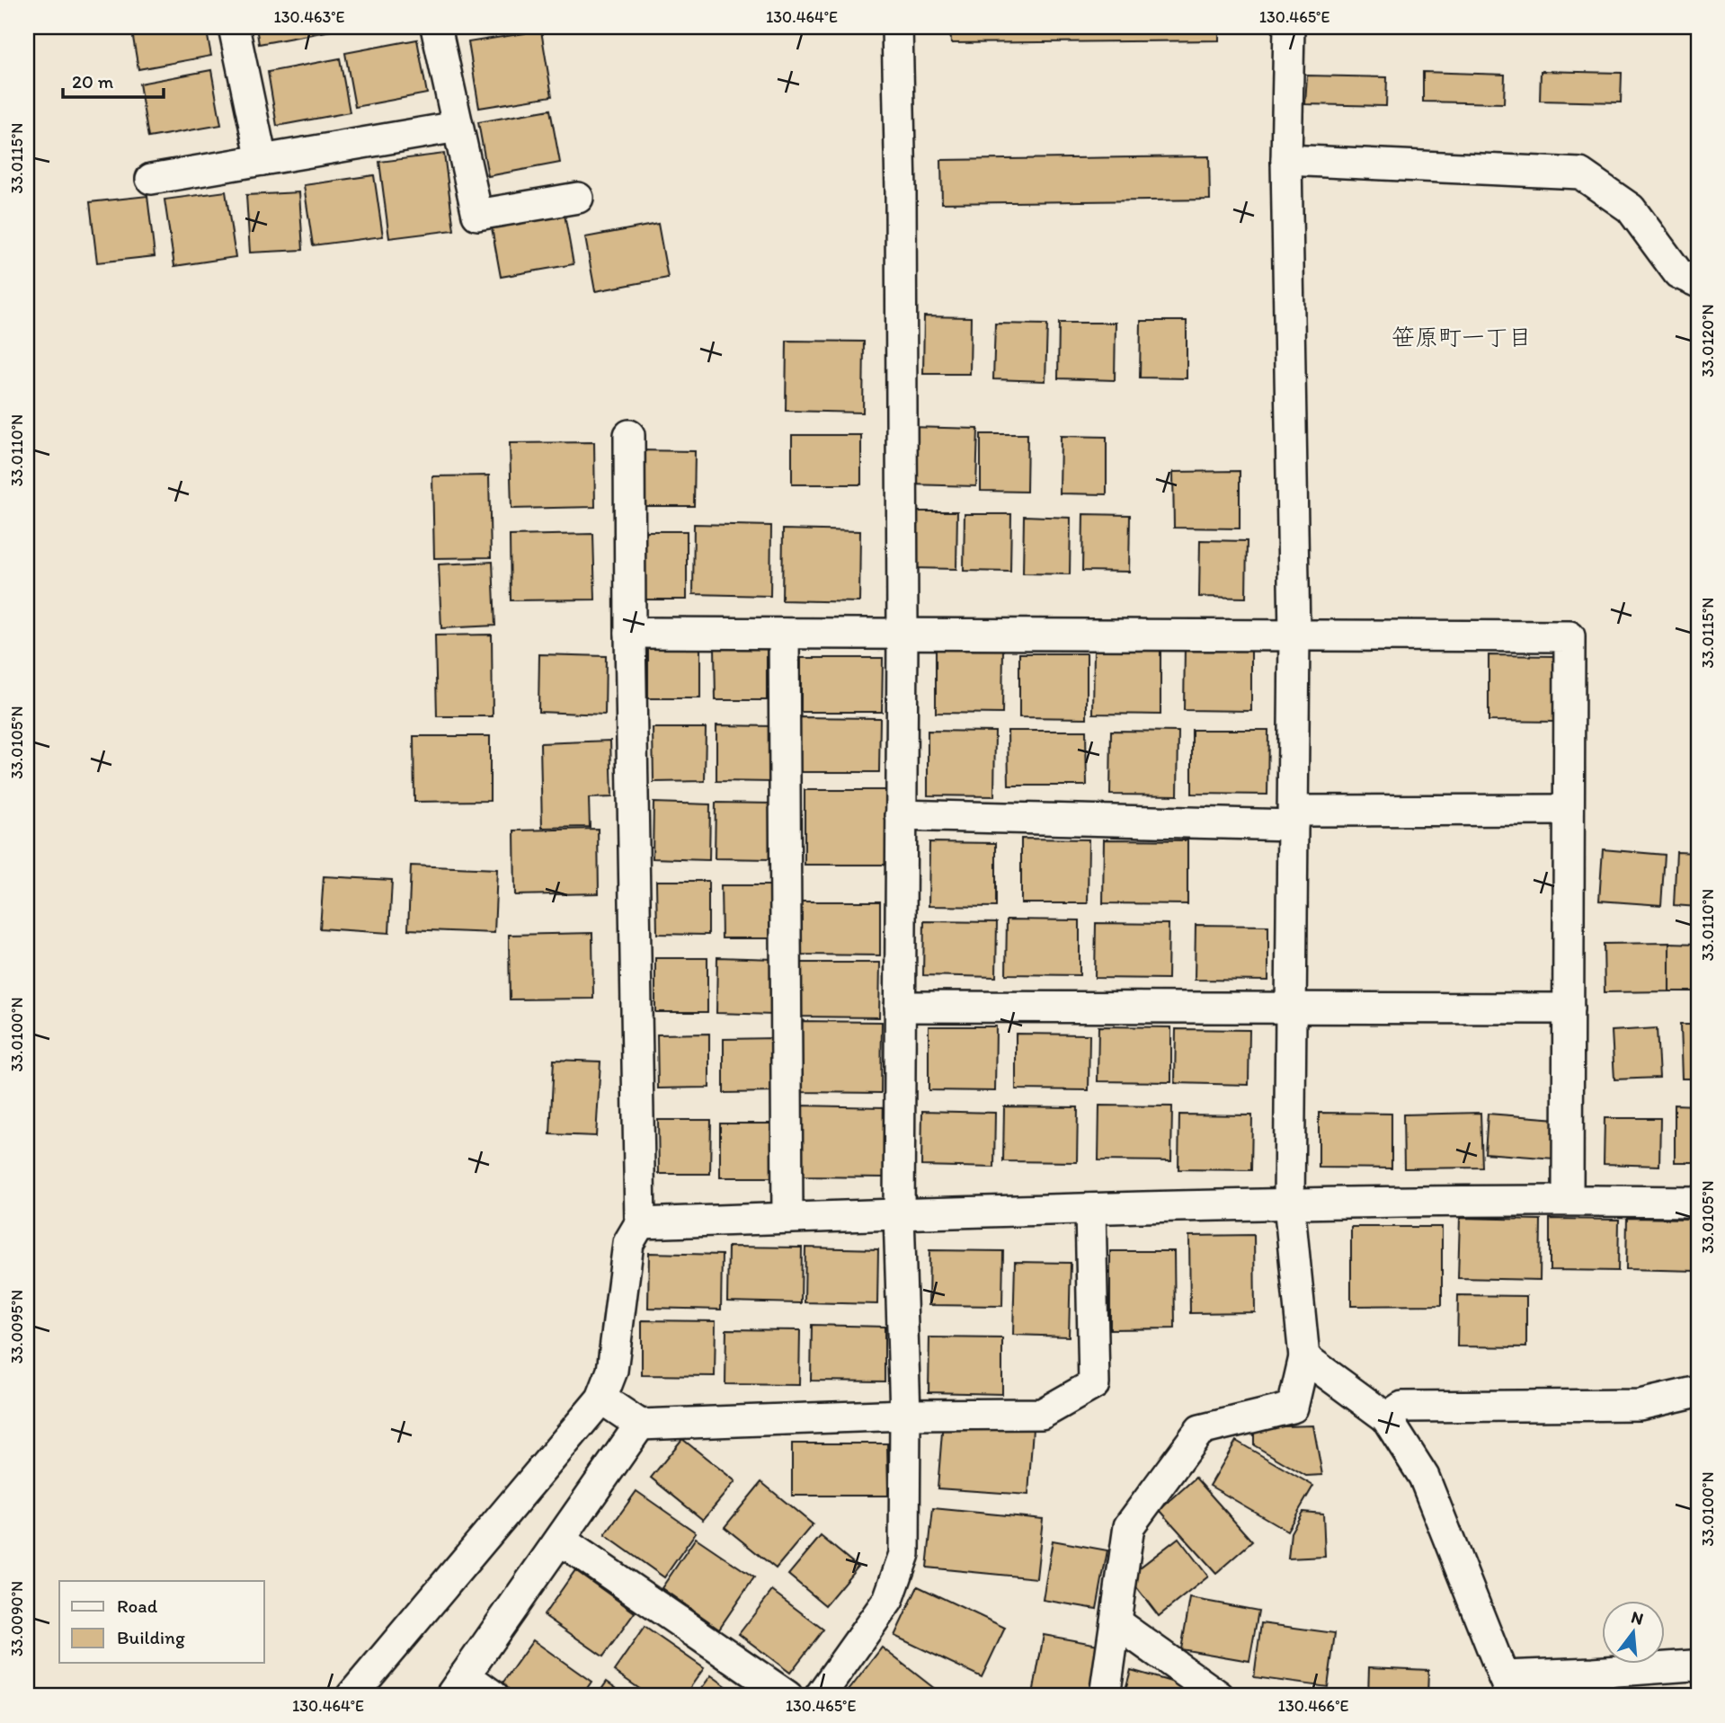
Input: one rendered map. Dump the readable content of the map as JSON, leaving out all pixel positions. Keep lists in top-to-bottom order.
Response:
{
  "districts": ["笹原町一丁目"],
  "legend": ["Road", "Building"],
  "scale_bar": "20 m",
  "north": "top",
  "coordinates": [
    "130.463°E",
    "130.464°E",
    "130.465°E",
    "33.0115°N",
    "33.0120°N",
    "33.0110°N",
    "33.0105°N",
    "33.0100°N",
    "33.0095°N",
    "33.0090°N",
    "130.466°E"
  ]
}
